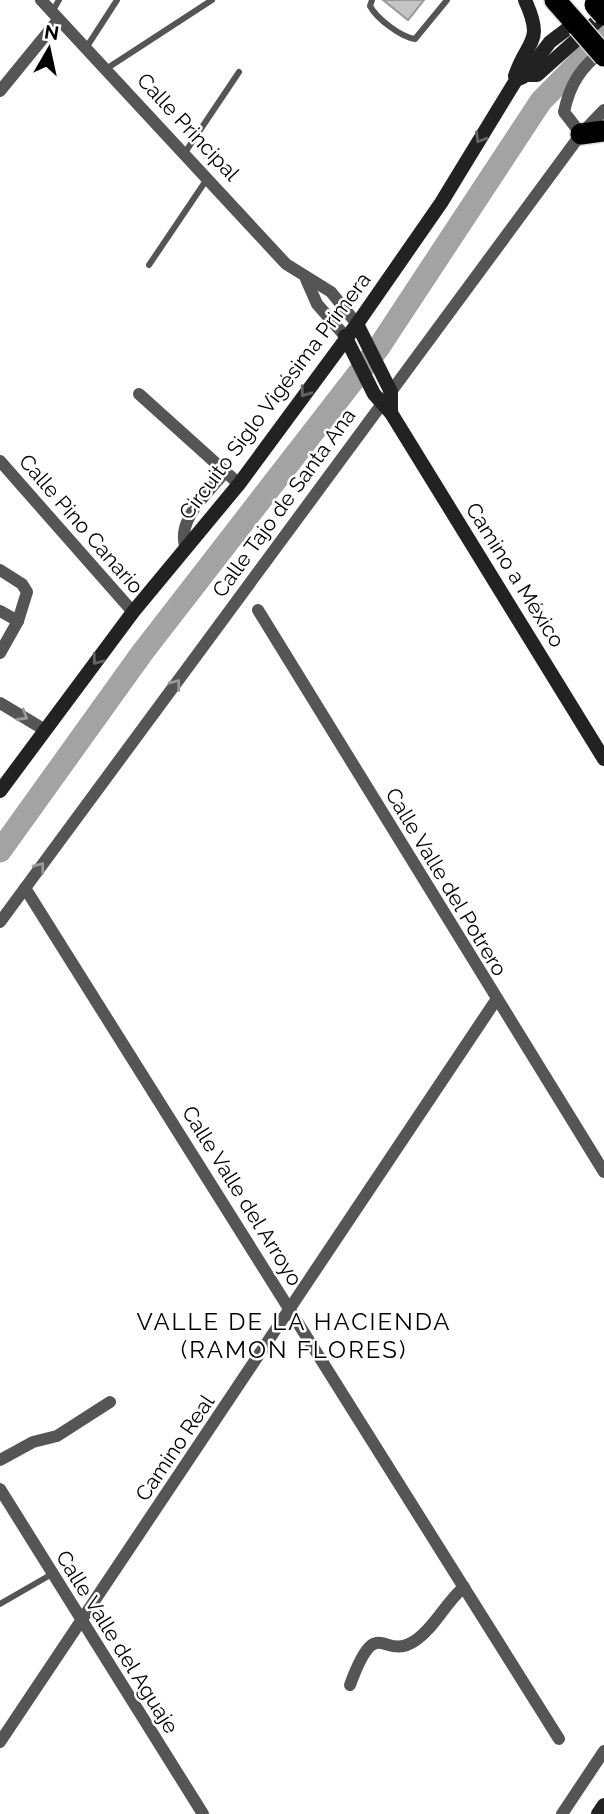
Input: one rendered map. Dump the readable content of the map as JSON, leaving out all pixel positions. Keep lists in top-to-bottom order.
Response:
{
  "streets": {
    "main road": ["Calle Principal", "Circuito Siglo Vigésima Primera", "Camino a México"],
    "street": [
      "Calle Tajo de Santa Ana",
      "Calle Pino Canario",
      "Calle Valle del Potrero",
      "Calle Valle del Arroyo",
      "Camino Real",
      "Calle Valle del Aguaje"
    ]
  },
  "crossings": [
    ["Calle Principal", "Circuito Siglo Vigésima Primera"],
    ["Calle Principal", "Calle Tajo de Santa Ana"],
    ["Calle Principal", "Camino a México"],
    ["Circuito Siglo Vigésima Primera", "Calle Pino Canario"],
    ["Calle Tajo de Santa Ana", "Camino a México"],
    ["Calle Tajo de Santa Ana", "Calle Valle del Arroyo"],
    ["Calle Valle del Potrero", "Camino Real"],
    ["Calle Valle del Arroyo", "Camino Real"],
    ["Camino Real", "Calle Valle del Aguaje"]
  ],
  "one_way": ["Circuito Siglo Vigésima Primera", "Calle Tajo de Santa Ana"],
  "districts": ["VALLE DE LA HACIENDA (RAMON FLORES)"],
  "north": "top"
}
